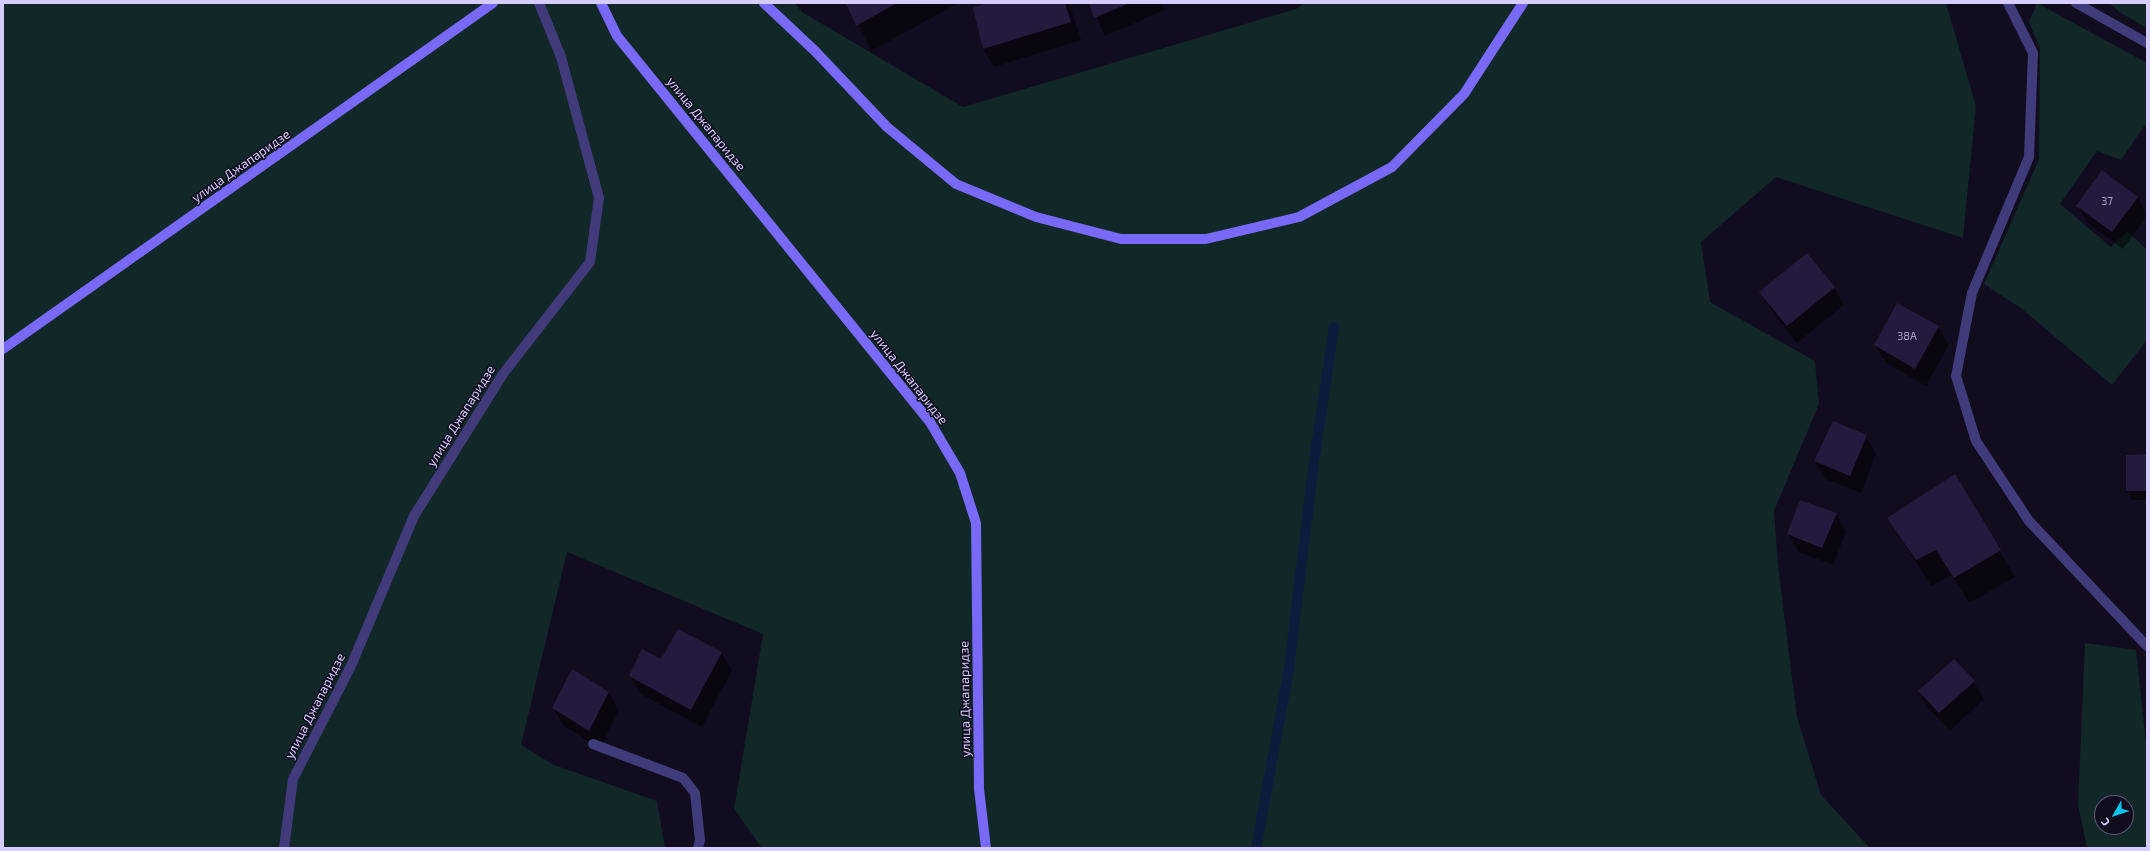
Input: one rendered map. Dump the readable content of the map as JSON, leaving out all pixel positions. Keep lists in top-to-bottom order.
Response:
{
  "streets": {
    "street": ["улица Джапаридзе"]
  },
  "house_numbers": ["37", "38А"],
  "north": "bottom left"
}
